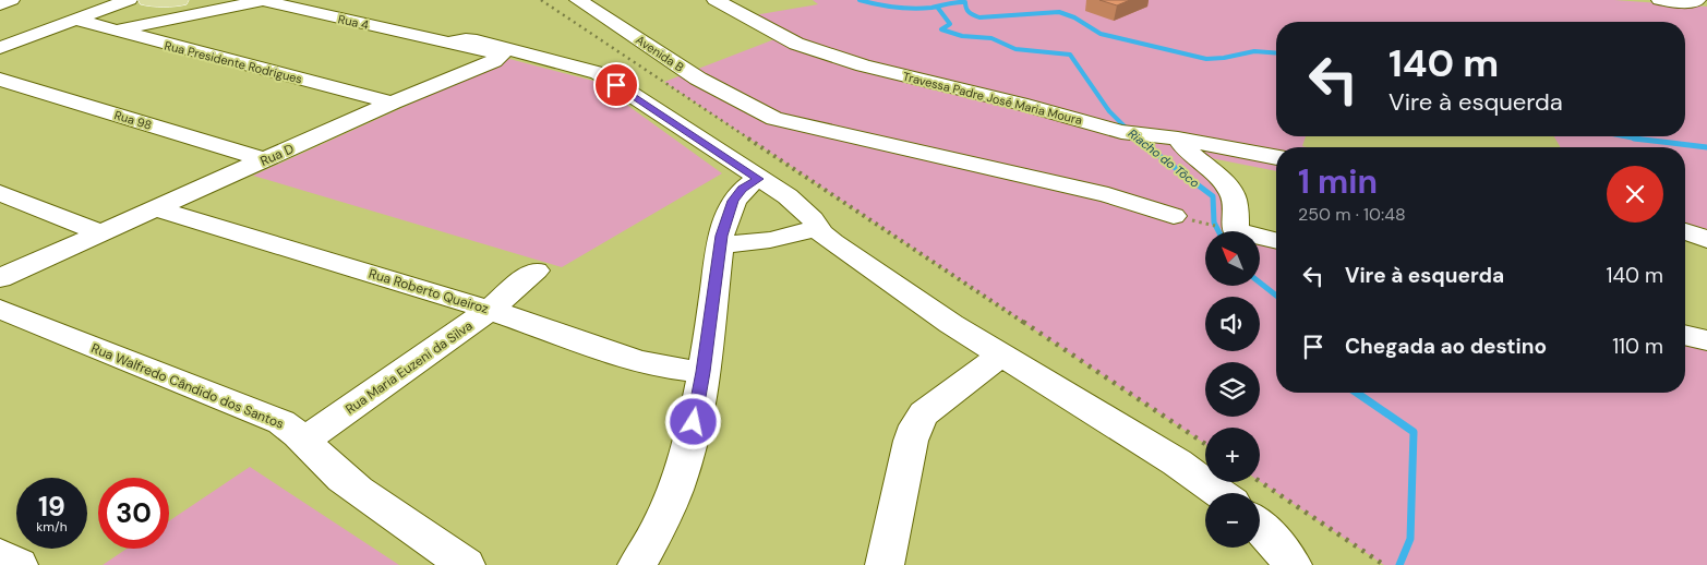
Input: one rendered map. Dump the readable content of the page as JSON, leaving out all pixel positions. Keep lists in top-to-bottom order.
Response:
{
  "streets": {
    "street": [
      "Rua 4",
      "Avenida B",
      "Rua Presidente Rodrigues",
      "Travessa Padre José Maria Moura",
      "Rua 98",
      "Rua D",
      "Rua Roberto Queiroz",
      "Rua Maria Euzeni da Silva",
      "Rua Walfredo Cândido dos Santos"
    ]
  },
  "crossings": [
    ["Rua 4", "Rua D"],
    ["Rua Presidente Rodrigues", "Rua D"],
    ["Rua 98", "Rua D"],
    ["Rua D", "Rua Roberto Queiroz"],
    ["Rua Roberto Queiroz", "Rua Maria Euzeni da Silva"],
    ["Rua Maria Euzeni da Silva", "Rua Walfredo Cândido dos Santos"]
  ],
  "water": ["Riacho do Tôco"],
  "north": "top left",
  "page": {
    "turn": ["140 m", "Vire à esquerda"],
    "heading": ["1 min", "250 m · 10:48"],
    "map_buttons": ["+", "−"],
    "list": [
      {
        "name": "Vire à esquerda",
        "value": "140 m"
      },
      {
        "name": "Chegada ao destino",
        "value": "110 m"
      }
    ],
    "speed": "19 km/h",
    "limit": "30"
  }
}
